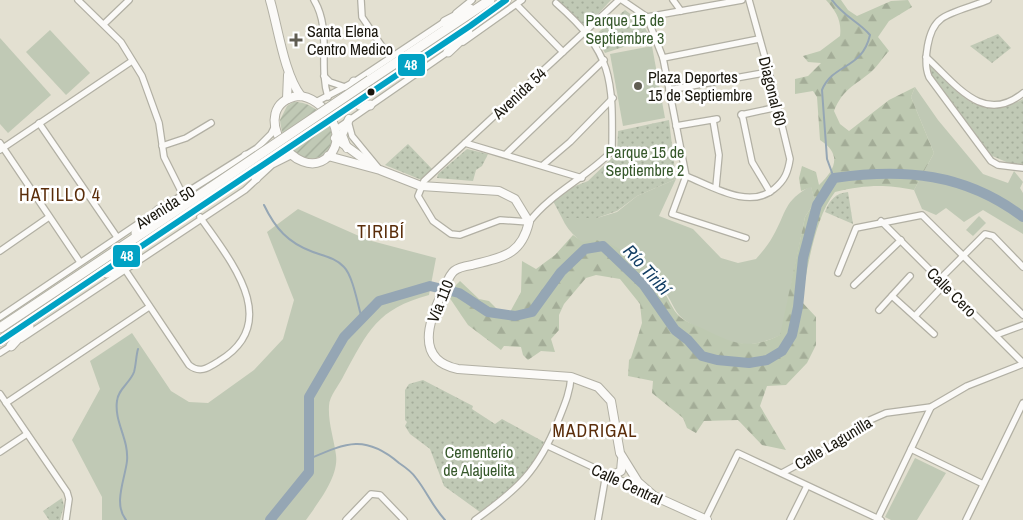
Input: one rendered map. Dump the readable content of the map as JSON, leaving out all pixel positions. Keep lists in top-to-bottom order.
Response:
{
  "streets": {
    "main road": ["Vía 110", "Calle Central"],
    "street": [
      "Diagonal 60",
      "Avenida 54",
      "Avenida 50",
      "Calle Cero",
      "Calle Lagunilla"
    ]
  },
  "crossings": [
    ["Calle Cero", "Calle Lagunilla"],
    ["Vía 110", "Calle Central"]
  ],
  "districts": ["HATILLO 4", "TIRIBÍ", "MADRIGAL"],
  "water": ["Río Tiribí"],
  "parks": ["Parque 15 de Septiembre 3", "Parque 15 de Septiembre 2", "Cementerio de Alajuelita"],
  "places": {
    "health": ["Santa Elena Centro Medico"],
    "other": ["Plaza Deportes 15 de Septiembre"]
  },
  "lines": ["transit line 48"]
}
